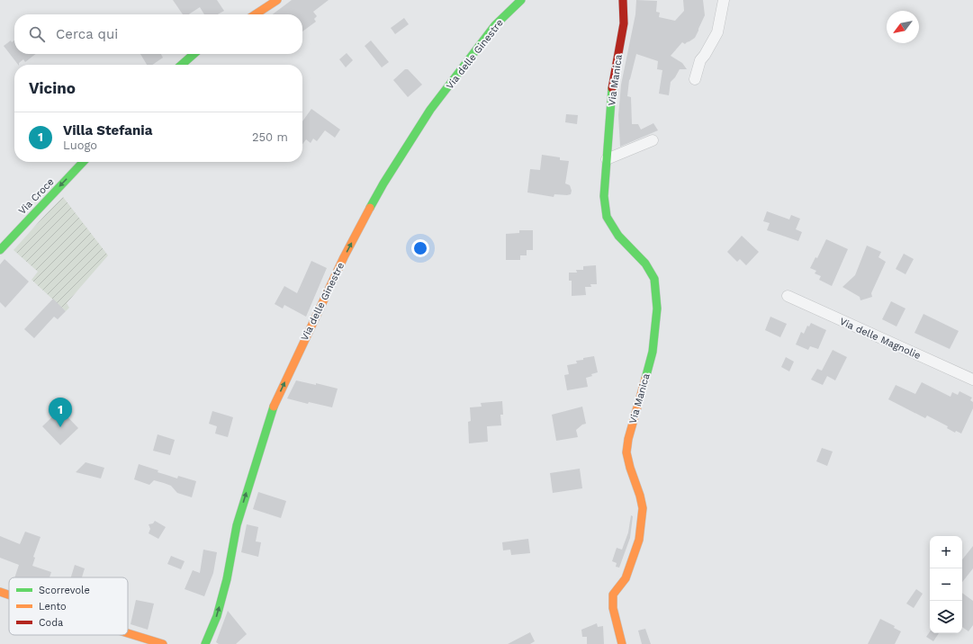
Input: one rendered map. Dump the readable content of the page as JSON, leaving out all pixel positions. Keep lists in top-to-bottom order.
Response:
{
  "streets": {
    "street": [
      "Via delle Ginestre",
      "Via Manica",
      "Via Croce",
      "Via delle Magnolie"
    ]
  },
  "one_way": ["Via delle Ginestre", "Via Croce"],
  "legend": ["Scorrevole", "Lento", "Coda"],
  "north": "bottom left",
  "page": {
    "search": "Cerca qui",
    "heading": "Vicino",
    "list": [
      {
        "mark": "1",
        "name": "Villa Stefania",
        "note": "Luogo",
        "value": "250 m"
      }
    ],
    "pins": "1",
    "map_buttons": ["+", "−"]
  }
}
